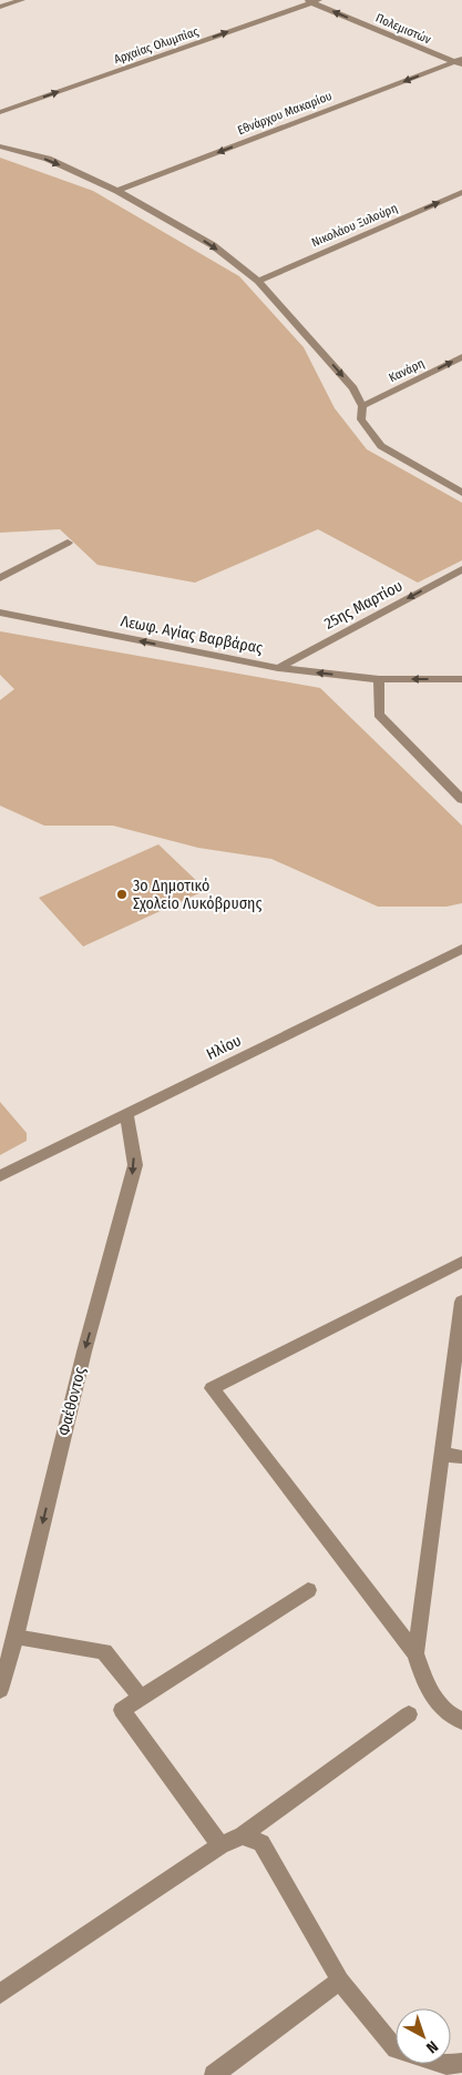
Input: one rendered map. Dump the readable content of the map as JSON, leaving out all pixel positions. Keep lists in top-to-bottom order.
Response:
{
  "streets": {
    "street": [
      "Πολεμιστών",
      "Αρχαίας Ολυμπίας",
      "Εθνάρχου Μακαρίου",
      "Νικολάου Ξυλούρη",
      "Κανάρη",
      "25ης Μαρτίου",
      "Λεωφ. Αγίας Βαρβάρας",
      "Ηλίου",
      "Φαέθοντος"
    ]
  },
  "crossings": [
    ["Πολεμιστών", "Αρχαίας Ολυμπίας"],
    ["Πολεμιστών", "Εθνάρχου Μακαρίου"],
    ["25ης Μαρτίου", "Λεωφ. Αγίας Βαρβάρας"],
    ["Ηλίου", "Φαέθοντος"]
  ],
  "one_way": [
    "Πολεμιστών",
    "Αρχαίας Ολυμπίας",
    "Εθνάρχου Μακαρίου",
    "Νικολάου Ξυλούρη",
    "Κανάρη",
    "25ης Μαρτίου",
    "Λεωφ. Αγίας Βαρβάρας",
    "Φαέθοντος"
  ],
  "places": ["3ο Δημοτικό Σχολείο Λυκόβρυσης"],
  "north": "bottom right"
}
